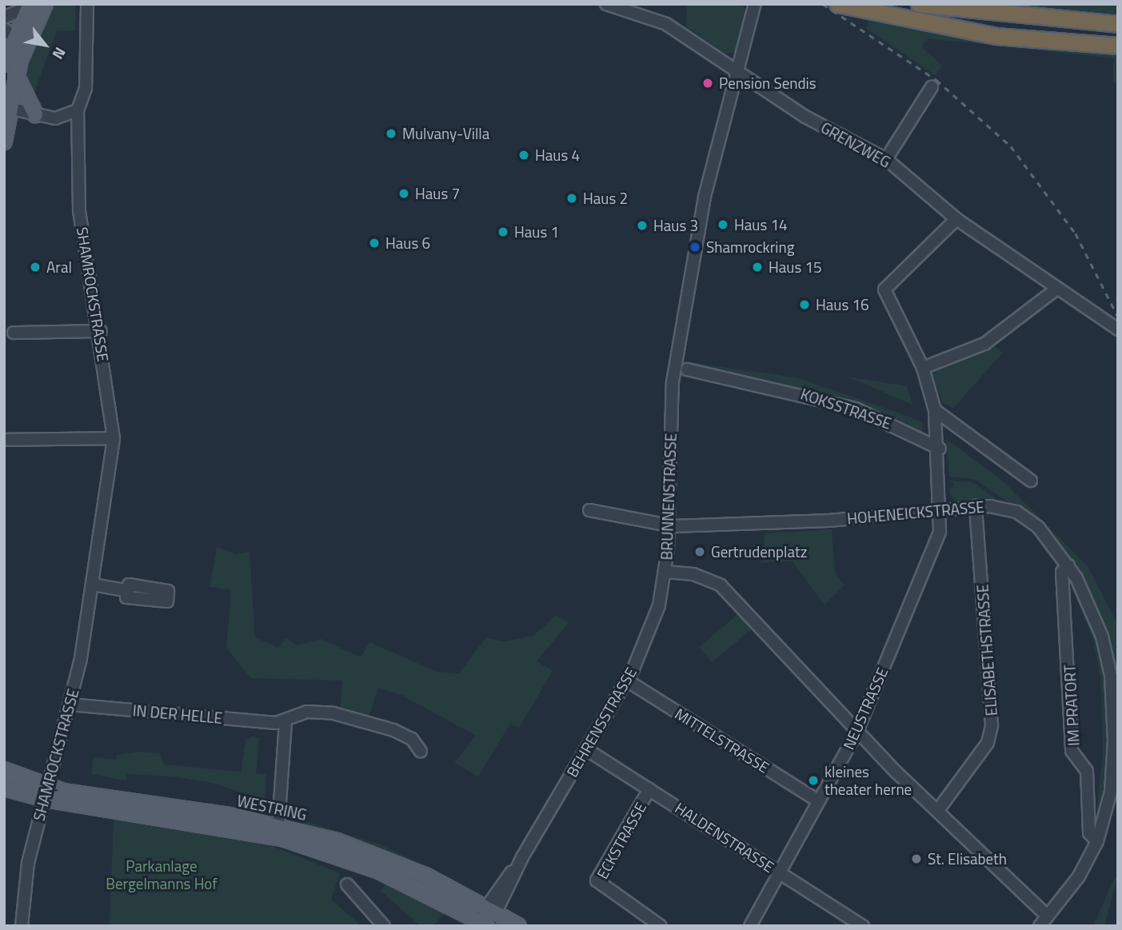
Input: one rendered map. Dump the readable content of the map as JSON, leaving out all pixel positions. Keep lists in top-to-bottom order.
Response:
{
  "streets": {
    "main road": ["WESTRING"],
    "street": [
      "GRENZWEG",
      "SHAMROCKSTRASSE",
      "KOKSSTRASSE",
      "BRUNNENSTRASSE",
      "HOHENEICKSTRASSE",
      "ELISABETHSTRASSE",
      "IM PRATORT",
      "NEUSTRASSE",
      "IN DER HELLE",
      "BEHRENSSTRASSE",
      "MITTELSTRASSE",
      "HALDENSTRASSE",
      "ECKSTRASSE"
    ]
  },
  "crossings": [
    ["GRENZWEG", "BRUNNENSTRASSE"],
    ["SHAMROCKSTRASSE", "IN DER HELLE"],
    ["SHAMROCKSTRASSE", "WESTRING"],
    ["BRUNNENSTRASSE", "HOHENEICKSTRASSE"],
    ["BRUNNENSTRASSE", "ELISABETHSTRASSE"],
    ["BRUNNENSTRASSE", "NEUSTRASSE"],
    ["BRUNNENSTRASSE", "BEHRENSSTRASSE"],
    ["HOHENEICKSTRASSE", "ELISABETHSTRASSE"],
    ["HOHENEICKSTRASSE", "IM PRATORT"],
    ["HOHENEICKSTRASSE", "NEUSTRASSE"],
    ["NEUSTRASSE", "MITTELSTRASSE"],
    ["NEUSTRASSE", "HALDENSTRASSE"],
    ["BEHRENSSTRASSE", "MITTELSTRASSE"],
    ["BEHRENSSTRASSE", "WESTRING"],
    ["BEHRENSSTRASSE", "HALDENSTRASSE"],
    ["HALDENSTRASSE", "ECKSTRASSE"]
  ],
  "parks": ["Parkanlage Bergelmanns Hof"],
  "places": [
    "Pension Sendis",
    "Mulvany-Villa",
    "Haus 4",
    "Haus 7",
    "Haus 2",
    "Haus 14",
    "Haus 3",
    "Haus 1",
    "Haus 6",
    "Shamrockring",
    "Aral",
    "Haus 15",
    "Haus 16",
    "Gertrudenplatz",
    "kleines theater herne",
    "St. Elisabeth"
  ],
  "north": "bottom right"
}
